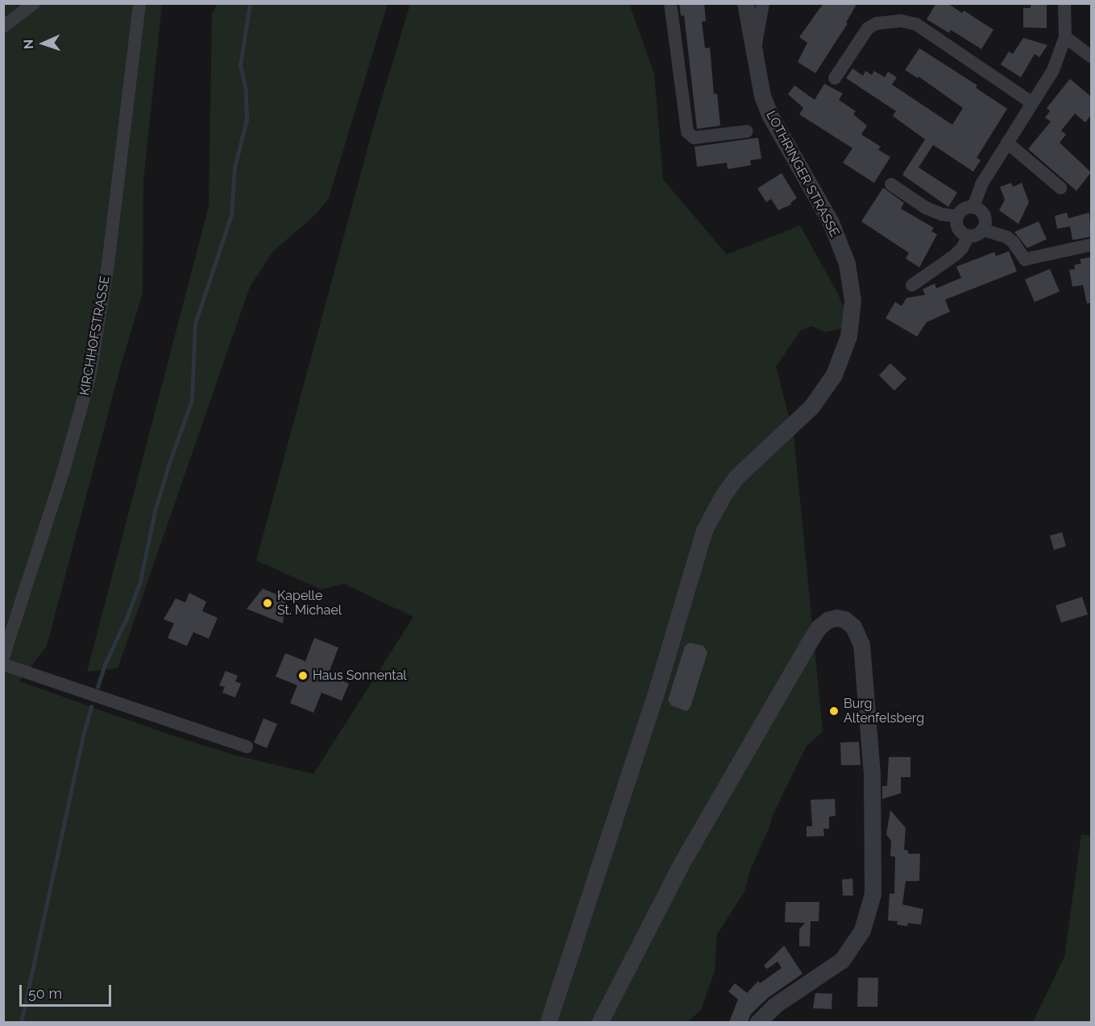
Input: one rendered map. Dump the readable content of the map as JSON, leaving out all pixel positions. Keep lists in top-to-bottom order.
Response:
{
  "streets": {
    "street": ["LOTHRINGER STRASSE", "KIRCHHOFSTRASSE"]
  },
  "places": ["Kapelle St. Michael", "Haus Sonnental", "Burg Altenfelsberg"],
  "scale_bar": "50 m",
  "north": "left"
}
